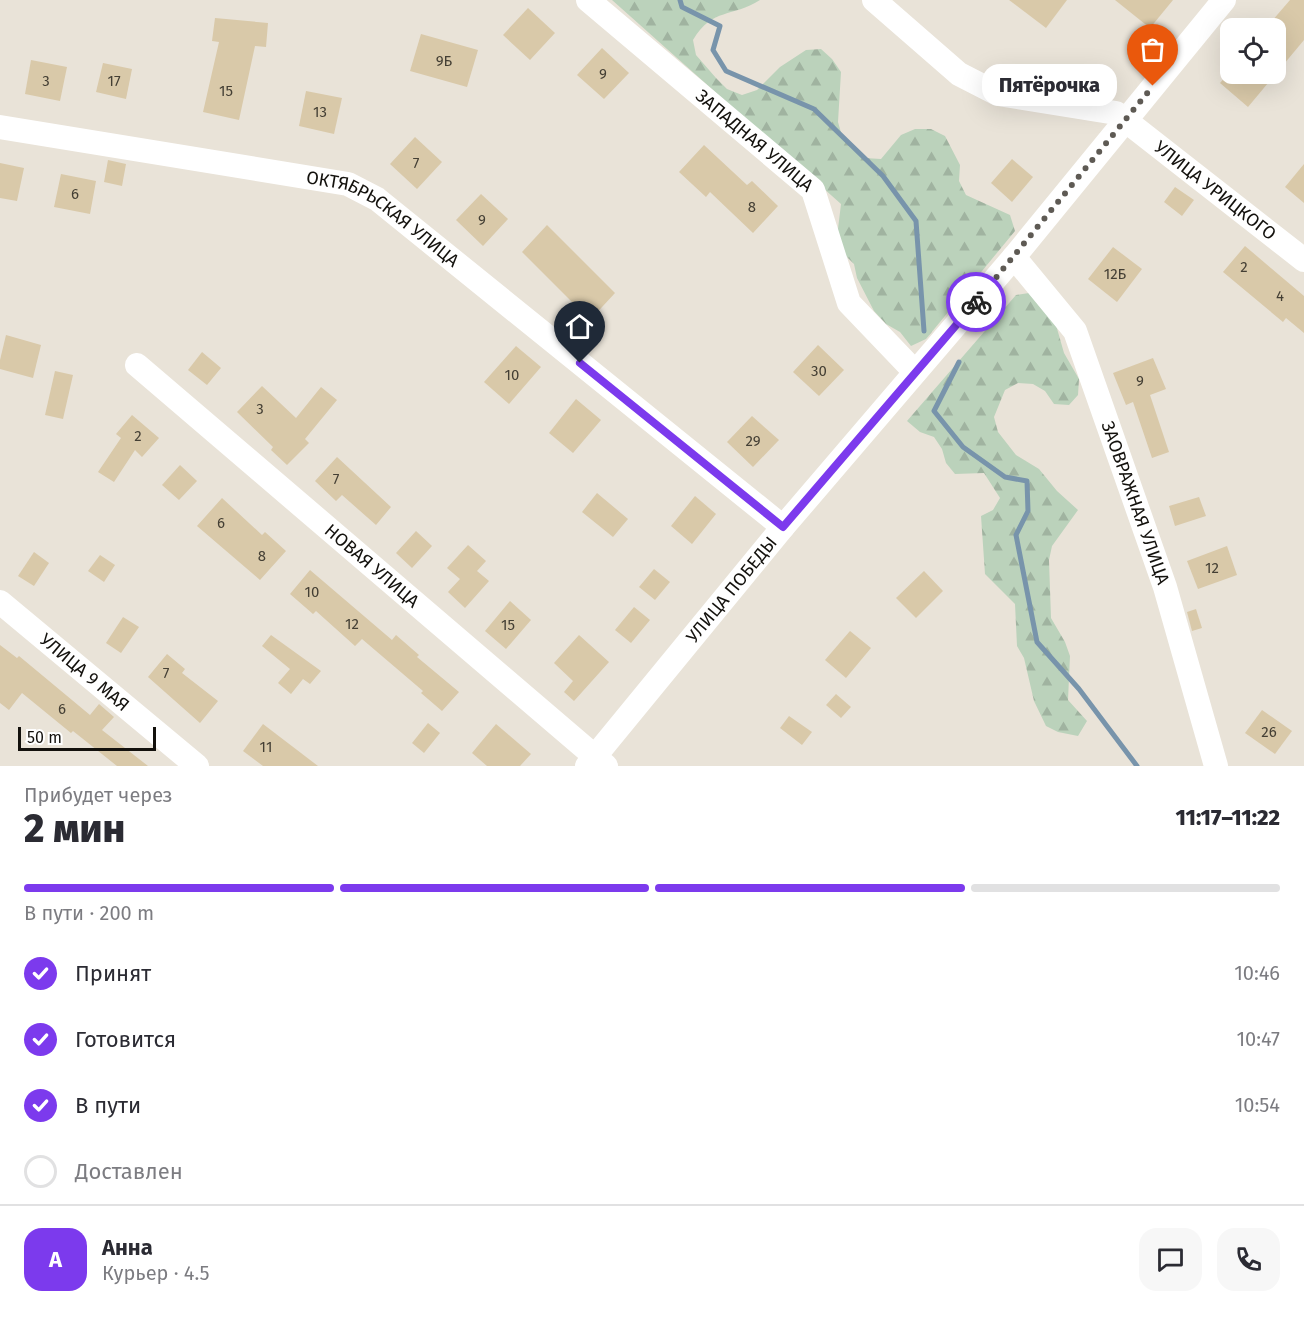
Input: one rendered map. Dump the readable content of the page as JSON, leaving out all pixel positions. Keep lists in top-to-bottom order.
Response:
{
  "streets": {
    "street": [
      "ЗАПАДНАЯ УЛИЦА",
      "УЛИЦА УРИЦКОГО",
      "ОКТЯБРЬСКАЯ УЛИЦА",
      "ЗАОВРАЖНАЯ УЛИЦА",
      "НОВАЯ УЛИЦА",
      "УЛИЦА ПОБЕДЫ",
      "УЛИЦА 9 МАЯ"
    ]
  },
  "crossings": [
    ["ЗАПАДНАЯ УЛИЦА", "УЛИЦА ПОБЕДЫ"],
    ["УЛИЦА УРИЦКОГО", "УЛИЦА ПОБЕДЫ"],
    ["ОКТЯБРЬСКАЯ УЛИЦА", "УЛИЦА ПОБЕДЫ"],
    ["ЗАОВРАЖНАЯ УЛИЦА", "УЛИЦА ПОБЕДЫ"],
    ["НОВАЯ УЛИЦА", "УЛИЦА ПОБЕДЫ"]
  ],
  "places": ["Пятёрочка"],
  "house_numbers": [
    "9Б",
    "9",
    "3",
    "17",
    "15",
    "13",
    "7",
    "6",
    "8",
    "9",
    "2",
    "12Б",
    "4",
    "30",
    "10",
    "9",
    "3",
    "2",
    "29",
    "7",
    "6",
    "8",
    "12",
    "10",
    "12",
    "15",
    "7",
    "6",
    "26",
    "11"
  ],
  "scale_bar": "50 m",
  "page": {
    "bubble": "Пятёрочка",
    "scale": "50 m",
    "heading": ["2 мин", "Прибудет через", "11:17–11:22"],
    "panel": ["Анна", "Курьер · 4.5"],
    "bar": "В пути · 200 m",
    "list": [
      ["Принят", "10:46"],
      ["Готовится", "10:47"],
      ["В пути", "10:54"],
      "Доставлен"
    ],
    "round": "А"
  }
}
